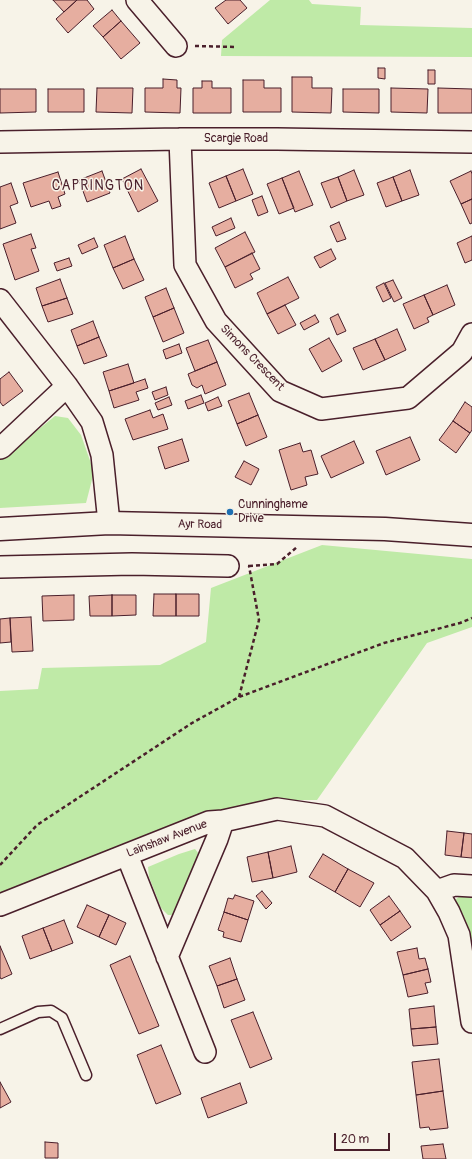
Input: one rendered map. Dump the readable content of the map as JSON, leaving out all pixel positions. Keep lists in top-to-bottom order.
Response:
{
  "streets": {
    "main road": ["Ayr Road"],
    "street": ["Scargie Road", "Simons Crescent", "Lainshaw Avenue"]
  },
  "crossings": [
    ["Scargie Road", "Simons Crescent"]
  ],
  "districts": ["CAPRINGTON"],
  "places": ["Cunninghame Drive"],
  "scale_bar": "20 m"
}
